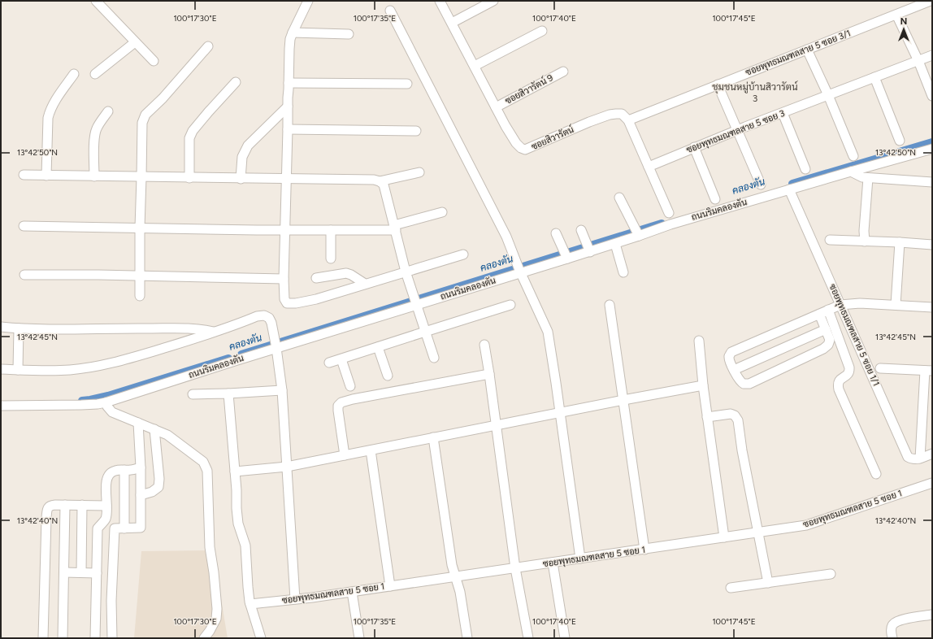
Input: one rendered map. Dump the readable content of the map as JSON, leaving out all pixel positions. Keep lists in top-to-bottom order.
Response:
{
  "streets": {
    "street": [
      "ซอยพุทธมณฑลสาย 5 ซอย 3/1",
      "ซอยสิวารัตน์ 9",
      "ซอยพุทธมณฑลสาย 5 ซอย 3",
      "ซอยสิวารัตน์",
      "ถนนริมคลองตัน",
      "ซอยพุทธมณฑลสาย 5 ซอย 1/1",
      "ซอยพุทธมณฑลสาย 5 ซอย 1"
    ]
  },
  "crossings": [
    ["ซอยพุทธมณฑลสาย 5 ซอย 3/1", "ซอยสิวารัตน์"],
    ["ซอยสิวารัตน์ 9", "ซอยสิวารัตน์"],
    ["ถนนริมคลองตัน", "ซอยพุทธมณฑลสาย 5 ซอย 1/1"]
  ],
  "districts": ["ชุมชนหมู่บ้านสิวารัตน์ 3"],
  "water": ["คลองตัน"],
  "north": "top",
  "coordinates": [
    "100°17'30\"E",
    "100°17'35\"E",
    "100°17'40\"E",
    "100°17'45\"E",
    "13°42'50\"N",
    "13°42'45\"N",
    "13°42'40\"N"
  ]
}
